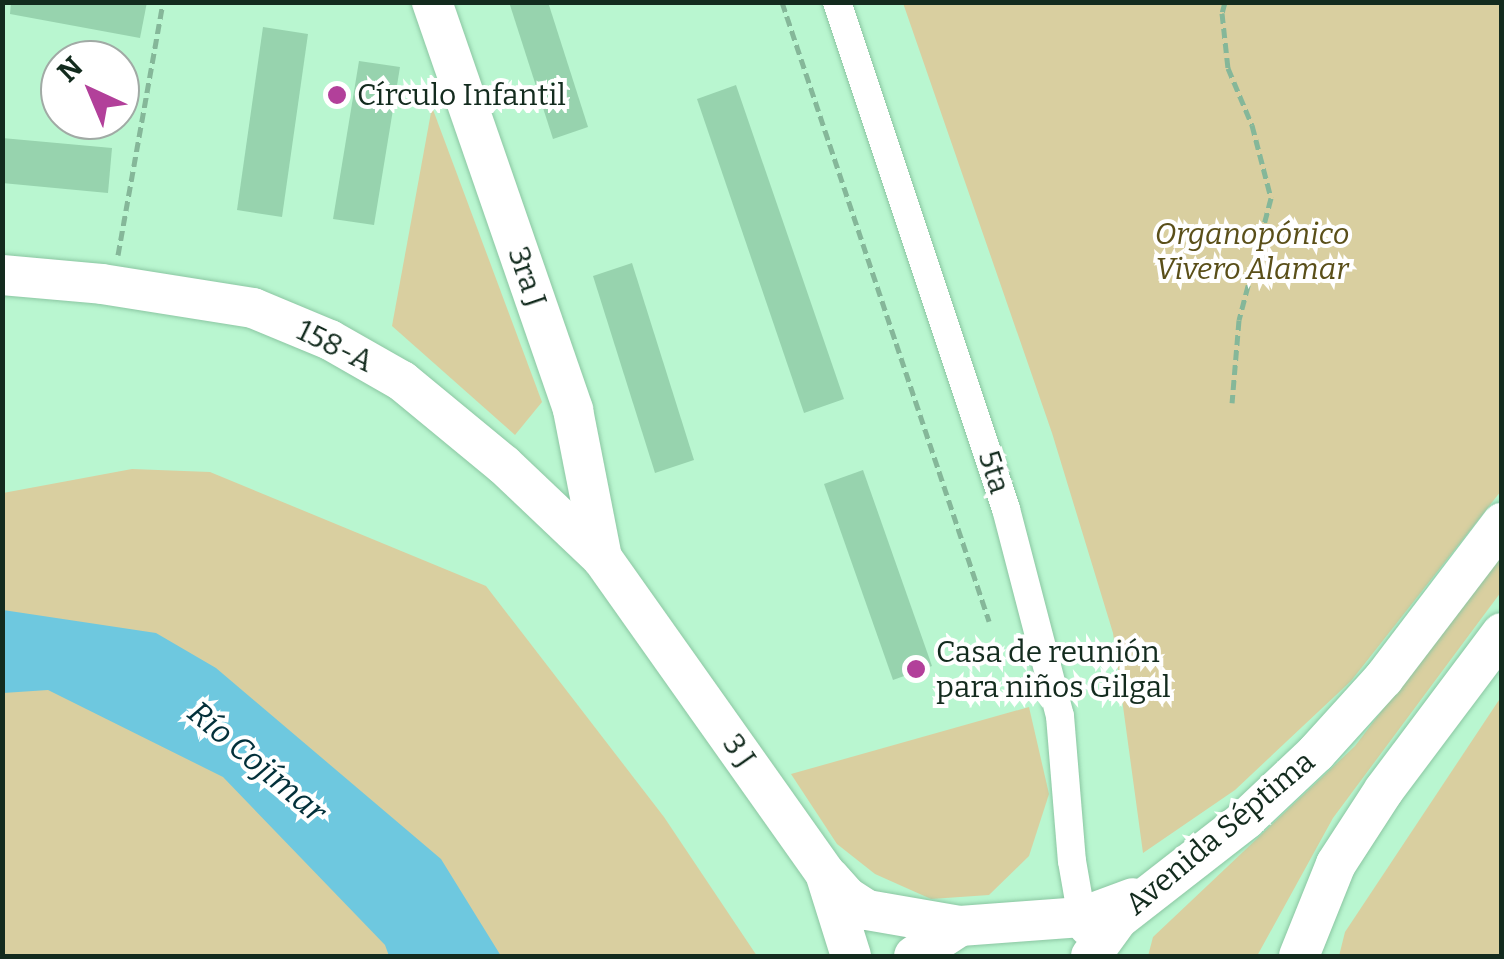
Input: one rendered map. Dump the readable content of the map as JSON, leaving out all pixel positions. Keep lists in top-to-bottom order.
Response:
{
  "streets": {
    "street": [
      "3ra J",
      "158-A",
      "5ta",
      "3 J",
      "Avenida Séptima"
    ]
  },
  "crossings": [
    ["3ra J", "158-A"],
    ["3ra J", "3 J"],
    ["158-A", "3 J"],
    ["5ta", "Avenida Séptima"]
  ],
  "water": ["Río Cojímar"],
  "parks": ["Organopónico Vivero Alamar"],
  "places": ["Círculo Infantil", "Casa de reunión para niños Gilgal"],
  "north": "top left"
}
